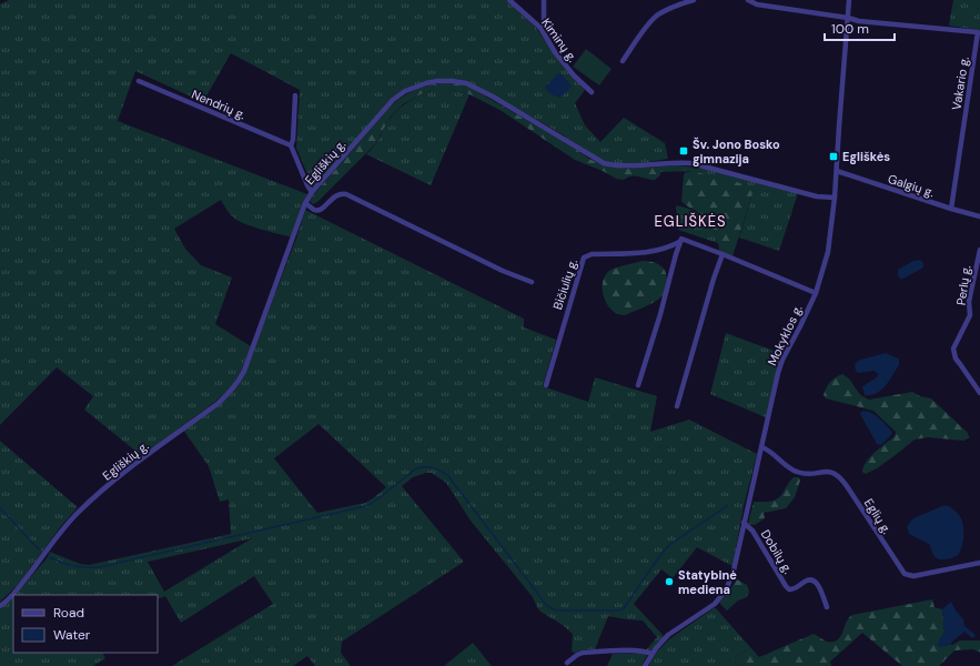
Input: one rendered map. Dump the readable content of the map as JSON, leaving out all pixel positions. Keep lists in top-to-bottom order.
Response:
{
  "streets": {
    "street": [
      "Kiminų g.",
      "Vakario g.",
      "Nendrių g.",
      "Egliškių g.",
      "Galgių g.",
      "Bičiulių g.",
      "Perlų g.",
      "Mokyklos g.",
      "Eglių g.",
      "Dobilų g."
    ]
  },
  "crossings": [
    ["Vakario g.", "Galgių g."],
    ["Vakario g.", "Mokyklos g."],
    ["Egliškių g.", "Mokyklos g."],
    ["Galgių g.", "Mokyklos g."],
    ["Mokyklos g.", "Eglių g."],
    ["Mokyklos g.", "Dobilų g."]
  ],
  "districts": ["EGLIŠKĖS"],
  "places": {
    "transit": ["Šv. Jono Bosko gimnazija", "Egliškės"],
    "other": ["Statybinė mediena"]
  },
  "legend": ["Road", "Water"],
  "scale_bar": "100 m"
}
